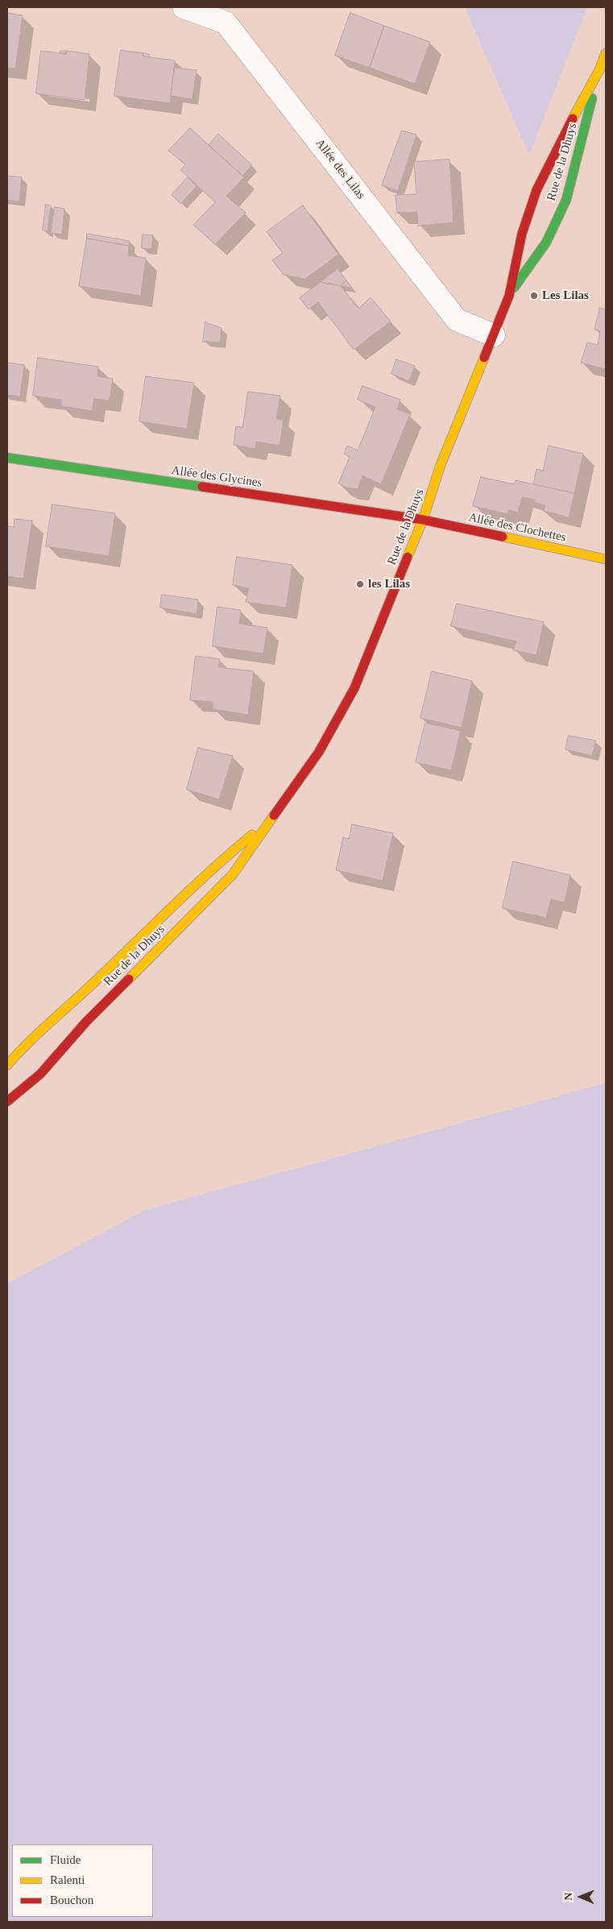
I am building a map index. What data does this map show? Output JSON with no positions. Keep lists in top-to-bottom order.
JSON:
{
  "streets": {
    "street": [
      "Rue de la Dhuys",
      "Allée des Lilas",
      "Allée des Glycines",
      "Allée des Clochettes"
    ]
  },
  "crossings": [
    ["Rue de la Dhuys", "Allée des Lilas"],
    ["Rue de la Dhuys", "Allée des Glycines"],
    ["Rue de la Dhuys", "Allée des Clochettes"],
    ["Allée des Glycines", "Allée des Clochettes"]
  ],
  "places": ["Les Lilas", "les Lilas"],
  "legend": ["Fluide", "Ralenti", "Bouchon"],
  "north": "left"
}
